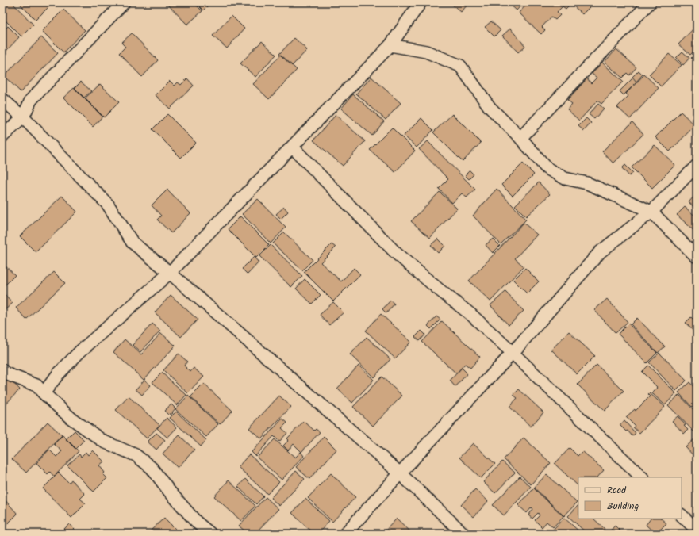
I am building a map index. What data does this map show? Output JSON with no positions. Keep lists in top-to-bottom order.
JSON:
{
  "legend": ["Road", "Building"]
}
